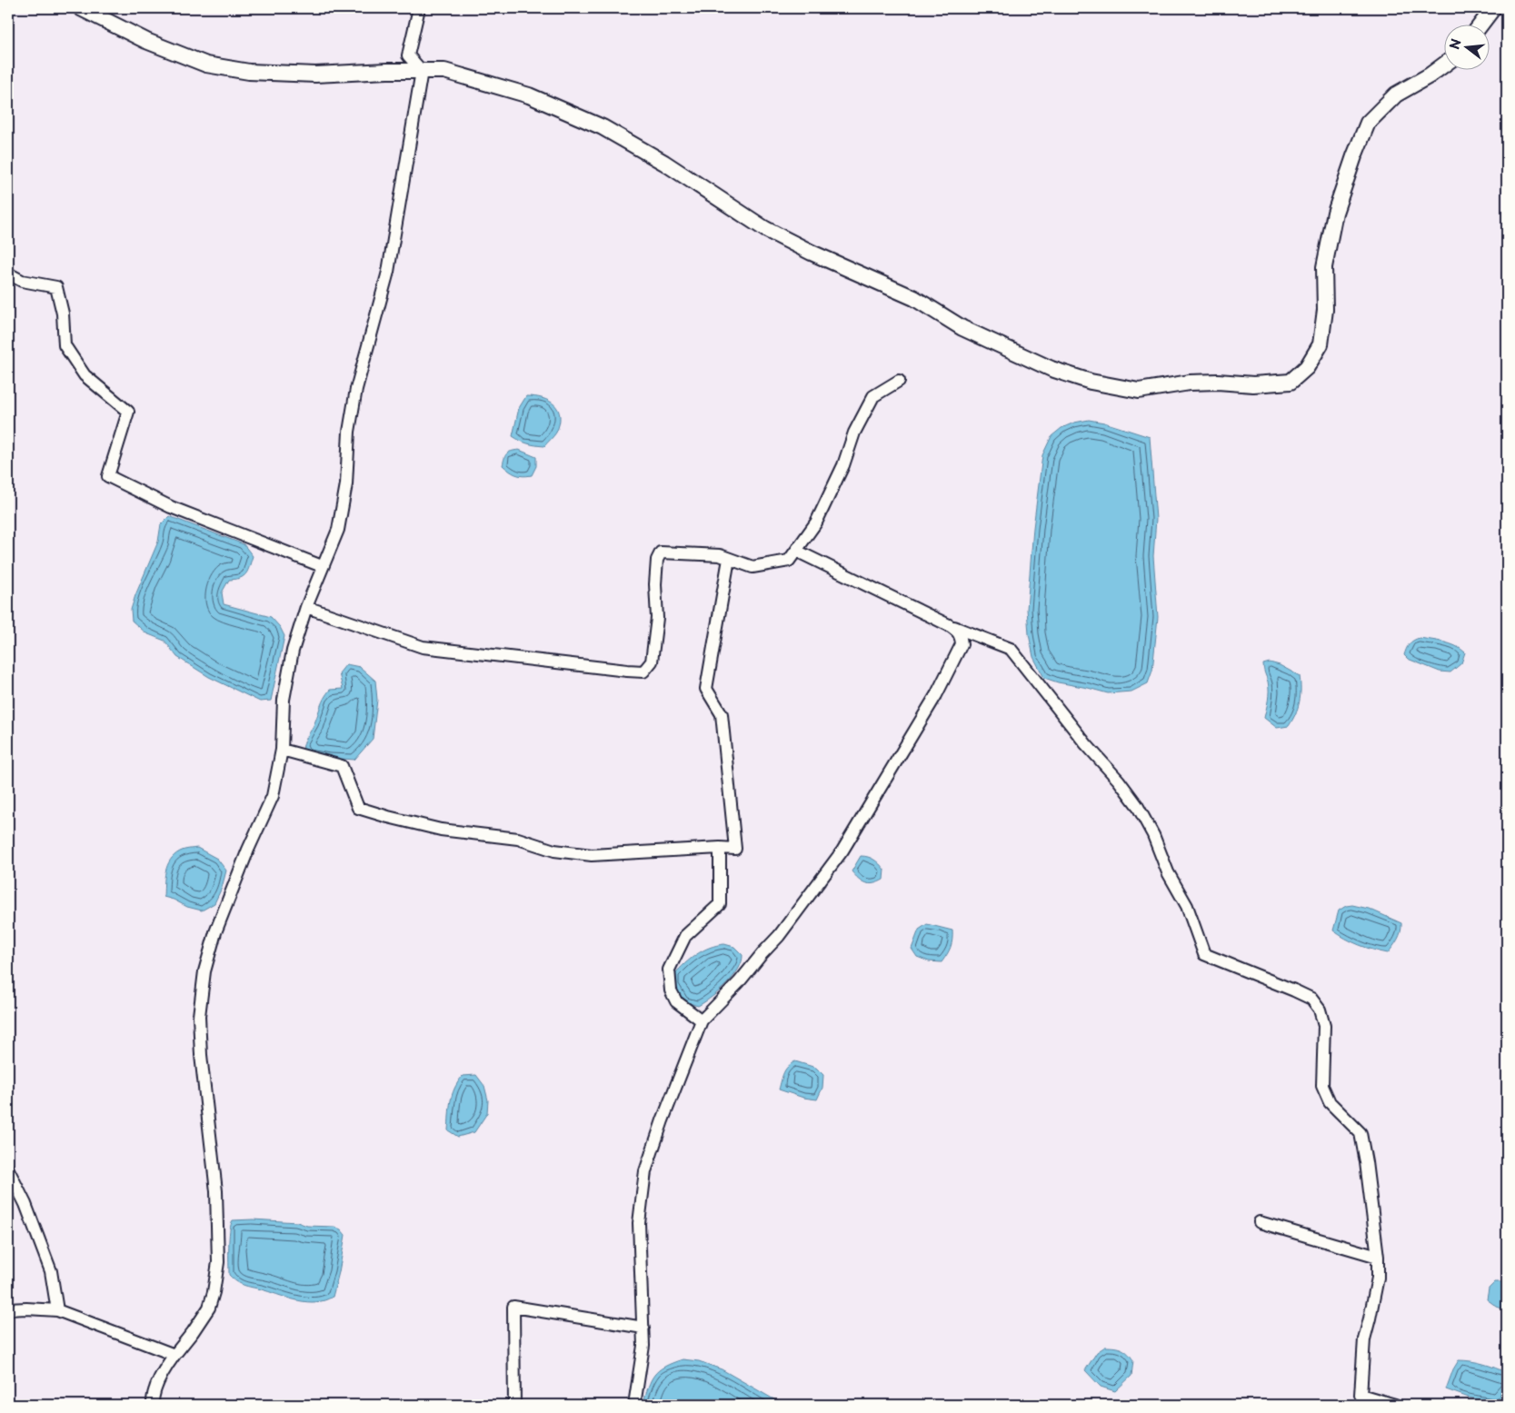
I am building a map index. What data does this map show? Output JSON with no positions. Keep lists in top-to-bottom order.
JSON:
{
  "north": "left"
}
